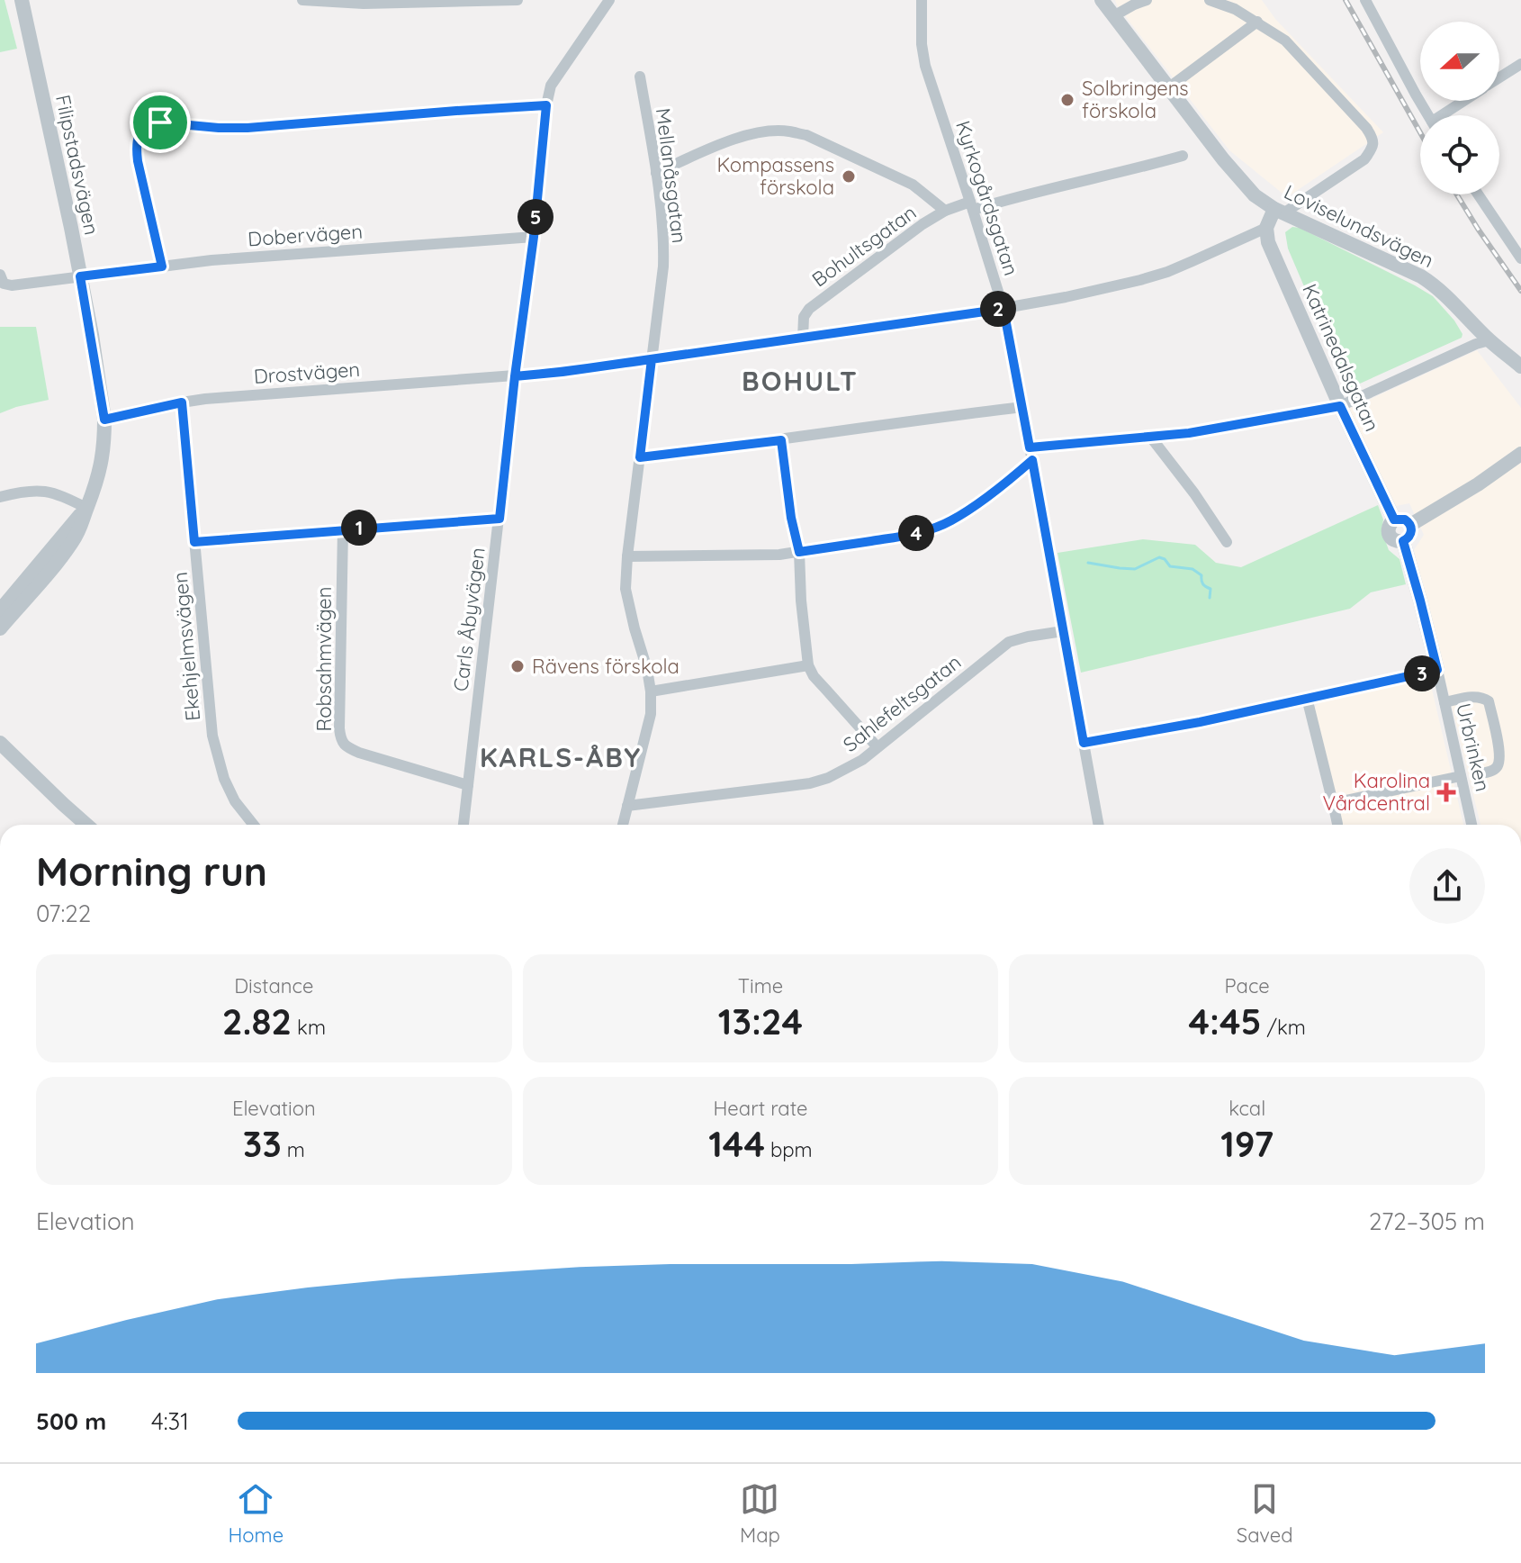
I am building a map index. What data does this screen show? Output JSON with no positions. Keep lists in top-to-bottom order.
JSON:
{
  "streets": {
    "street": [
      "Filipstadsvägen",
      "Mellanåsgatan",
      "Kyrkogårdsgatan",
      "Loviselundsvägen",
      "Dobervägen",
      "Bohultsgatan",
      "Katrinedalsgatan",
      "Drostvägen",
      "Carls Åbyvägen",
      "Ekehjelmsvägen",
      "Robsahmvägen",
      "Sahlefeltsgatan",
      "Urbrinken"
    ]
  },
  "crossings": [
    ["Filipstadsvägen", "Dobervägen"],
    ["Filipstadsvägen", "Drostvägen"],
    ["Mellanåsgatan", "Drostvägen"],
    ["Mellanåsgatan", "Sahlefeltsgatan"],
    ["Kyrkogårdsgatan", "Bohultsgatan"],
    ["Kyrkogårdsgatan", "Drostvägen"],
    ["Kyrkogårdsgatan", "Sahlefeltsgatan"],
    ["Dobervägen", "Carls Åbyvägen"],
    ["Bohultsgatan", "Drostvägen"],
    ["Katrinedalsgatan", "Drostvägen"],
    ["Drostvägen", "Carls Åbyvägen"],
    ["Drostvägen", "Ekehjelmsvägen"],
    ["Carls Åbyvägen", "Robsahmvägen"]
  ],
  "districts": ["BOHULT", "KARLS-ÅBY"],
  "places": {
    "other": ["Solbringens förskola", "Kompassens förskola", "Rävens förskola"],
    "health": ["Karolina Vårdcentral"]
  },
  "north": "left",
  "page": {
    "pins": [
      "5",
      "2",
      "1",
      "4",
      "3"
    ],
    "heading": ["Morning run", "07:22"],
    "stats": [
      ["Distance", "2.82 km"],
      ["Time", "13:24"],
      ["Pace", "4:45 /km"],
      ["Elevation", "33 m"],
      ["Heart rate", "144 bpm"],
      ["kcal", "197"]
    ],
    "chart": ["Elevation", "272–305 m"],
    "list": [
      {
        "name": "500 m",
        "note": "4:31"
      }
    ],
    "tabs": ["Home", "Map", "Saved"]
  }
}
